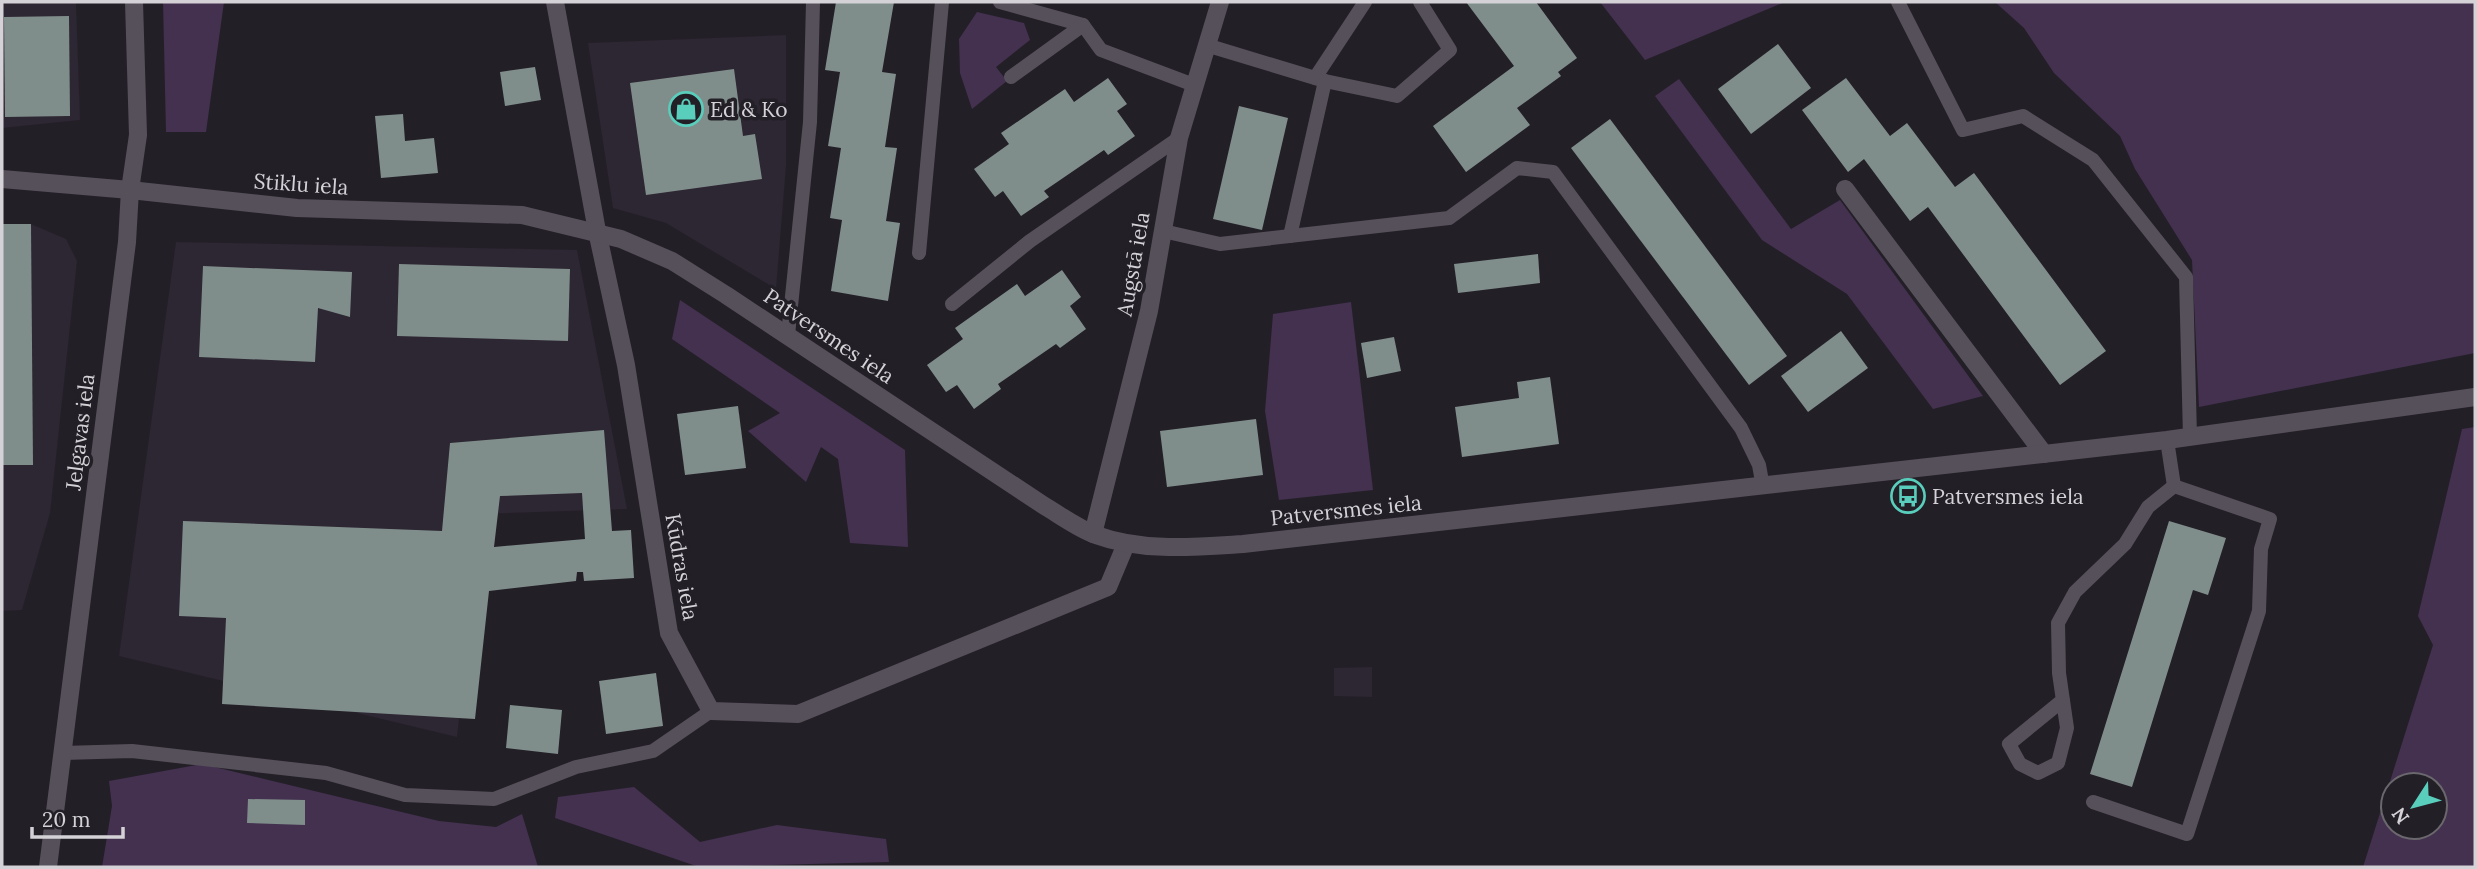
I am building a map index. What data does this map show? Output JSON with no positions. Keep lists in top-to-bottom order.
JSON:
{
  "streets": {
    "street": [
      "Stiklu iela",
      "Augstā iela",
      "Patversmes iela",
      "Jelgavas iela",
      "Kūdras iela"
    ]
  },
  "crossings": [
    ["Stiklu iela", "Patversmes iela"],
    ["Stiklu iela", "Jelgavas iela"],
    ["Stiklu iela", "Kūdras iela"],
    ["Augstā iela", "Patversmes iela"],
    ["Patversmes iela", "Kūdras iela"]
  ],
  "places": {
    "shop": ["Ed & Ko"],
    "bus stop": ["Patversmes iela"]
  },
  "scale_bar": "20 m",
  "north": "bottom left"
}
